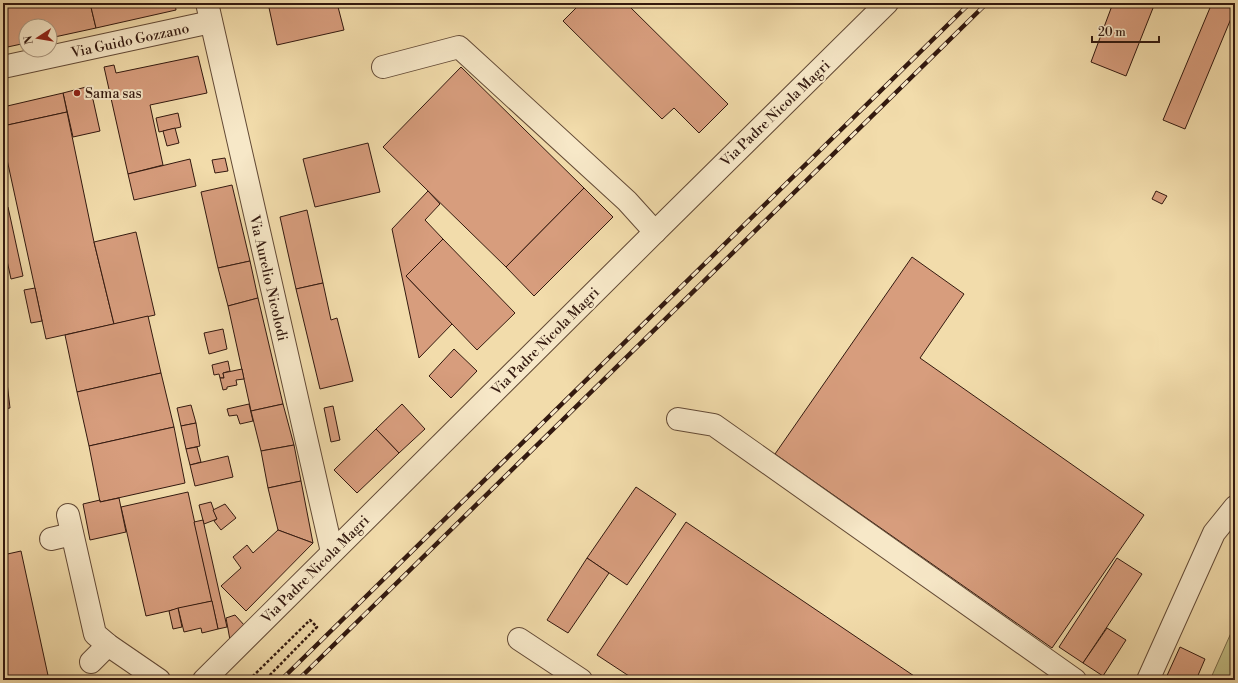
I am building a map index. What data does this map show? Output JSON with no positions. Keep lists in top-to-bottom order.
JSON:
{
  "streets": {
    "street": ["Via Guido Gozzano", "Via Padre Nicola Magri", "Via Aurelio Nicolodi"]
  },
  "crossings": [
    ["Via Guido Gozzano", "Via Aurelio Nicolodi"],
    ["Via Padre Nicola Magri", "Via Aurelio Nicolodi"]
  ],
  "places": ["Sama sas"],
  "scale_bar": "20 m",
  "north": "left"
}
